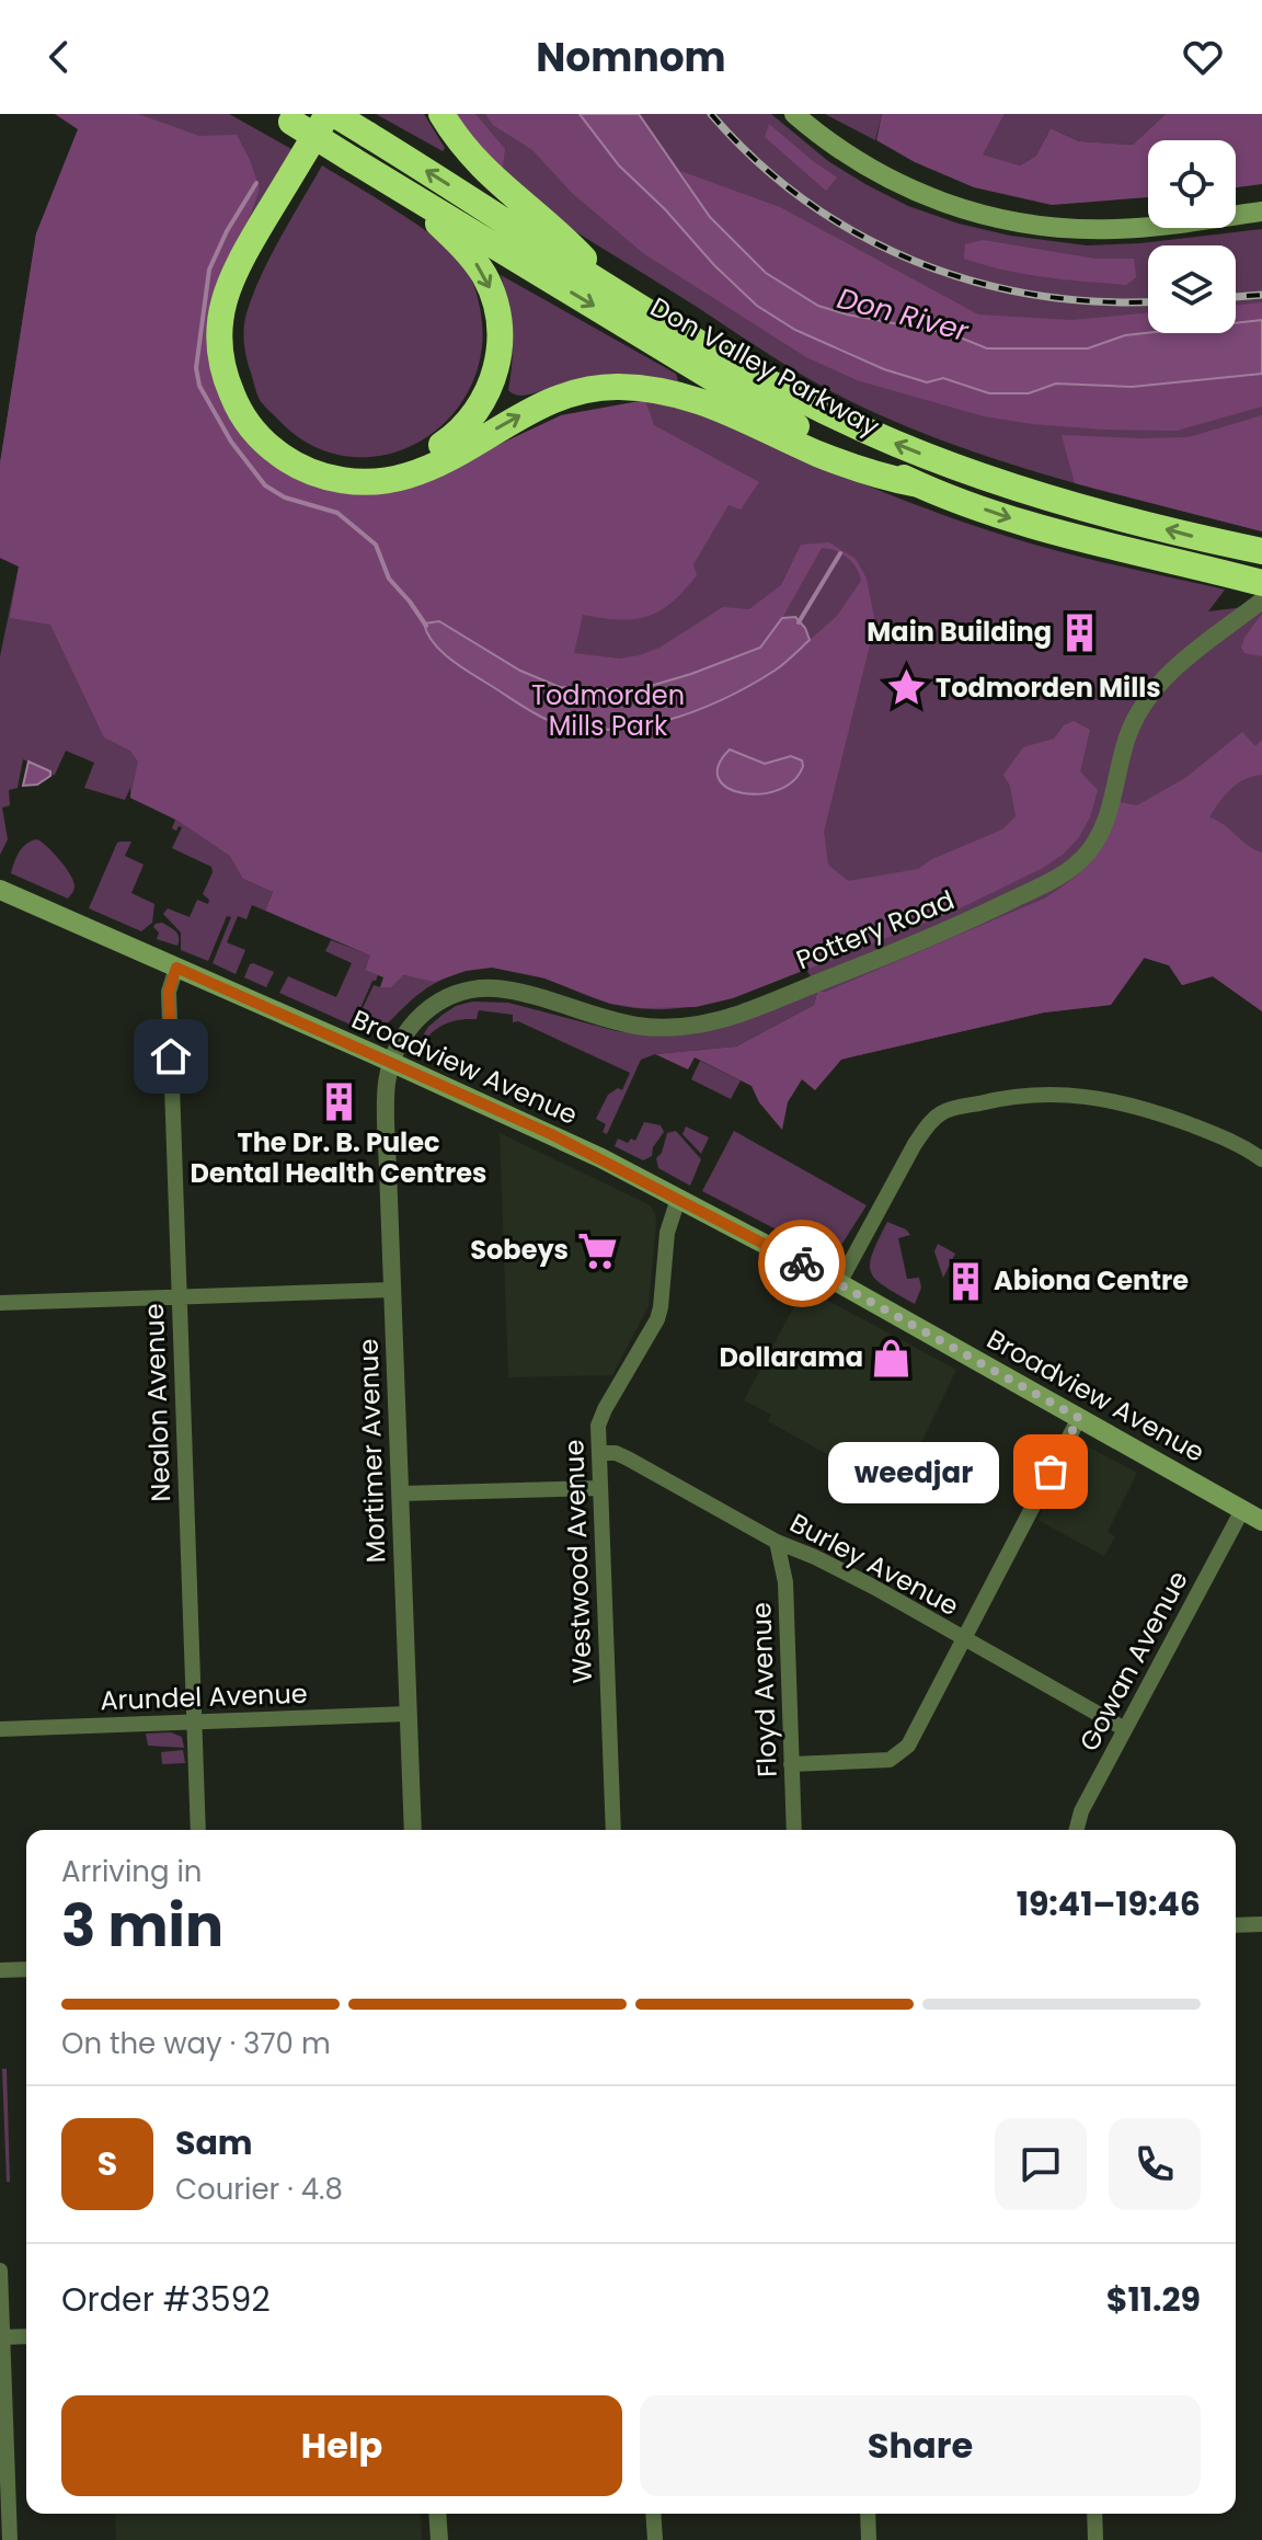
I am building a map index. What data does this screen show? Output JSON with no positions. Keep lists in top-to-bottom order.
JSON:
{
  "streets": {
    "highway": ["Don Valley Parkway"],
    "main road": ["Broadview Avenue"],
    "street": [
      "Pottery Road",
      "Nealon Avenue",
      "Mortimer Avenue",
      "Westwood Avenue",
      "Burley Avenue",
      "Gowan Avenue",
      "Floyd Avenue",
      "Arundel Avenue"
    ]
  },
  "crossings": [
    ["Pottery Road", "Broadview Avenue"],
    ["Pottery Road", "Mortimer Avenue"],
    ["Broadview Avenue", "Nealon Avenue"],
    ["Broadview Avenue", "Mortimer Avenue"],
    ["Broadview Avenue", "Westwood Avenue"],
    ["Broadview Avenue", "Gowan Avenue"],
    ["Nealon Avenue", "Arundel Avenue"],
    ["Mortimer Avenue", "Arundel Avenue"],
    ["Westwood Avenue", "Burley Avenue"],
    ["Burley Avenue", "Gowan Avenue"],
    ["Burley Avenue", "Floyd Avenue"]
  ],
  "water": ["Don River"],
  "parks": ["Todmorden Mills Park"],
  "places": {
    "building": ["Main Building", "The Dr. B. Pulec Dental Health Centres", "Abiona Centre"],
    "place": ["Todmorden Mills"],
    "supermarket": ["Sobeys"],
    "shop": ["Dollarama"],
    "other": ["weedjar"]
  },
  "page": {
    "header": "Nomnom",
    "bubble": "weedjar",
    "heading": ["3 min", "Arriving in", "19:41–19:46"],
    "panel": [
      "Sam",
      "Courier · 4.8",
      "Order #3592",
      "$11.29"
    ],
    "bar": "On the way · 370 m",
    "round": "S",
    "buttons": ["Help", "Share"]
  }
}
